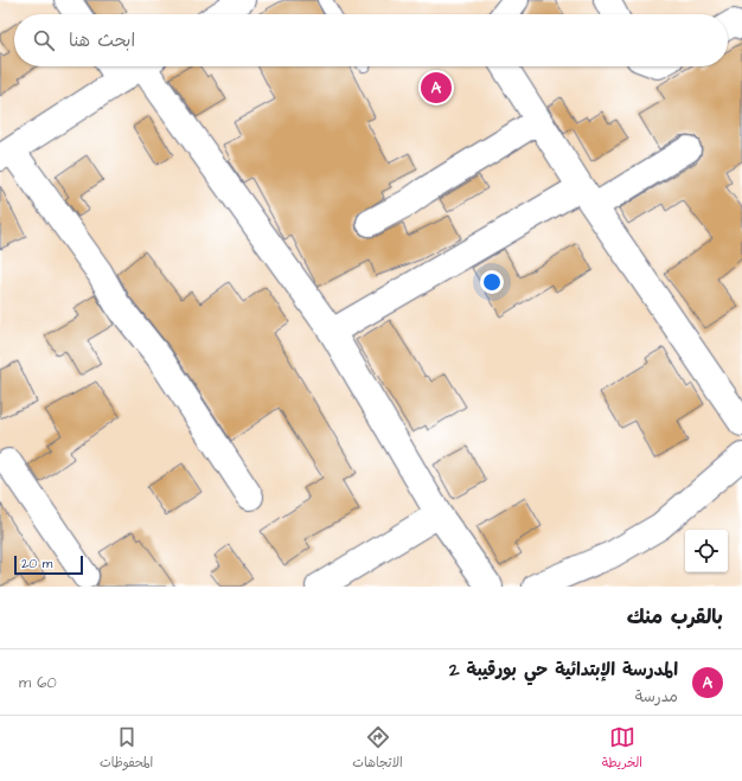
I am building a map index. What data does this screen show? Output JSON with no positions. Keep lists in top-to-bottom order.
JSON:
{
  "scale_bar": "20 m",
  "page": {
    "search": "ابحث هنا",
    "pins": "A",
    "scale": "20 m",
    "heading": "بالقرب منك",
    "list": [
      {
        "mark": "A",
        "name": "المدرسة الإبتدائية حي بورقيبة 2",
        "note": "مدرسة",
        "value": "60 m"
      }
    ],
    "nav": ["الخريطة", "الاتجاهات", "المحفوظات"]
  }
}
